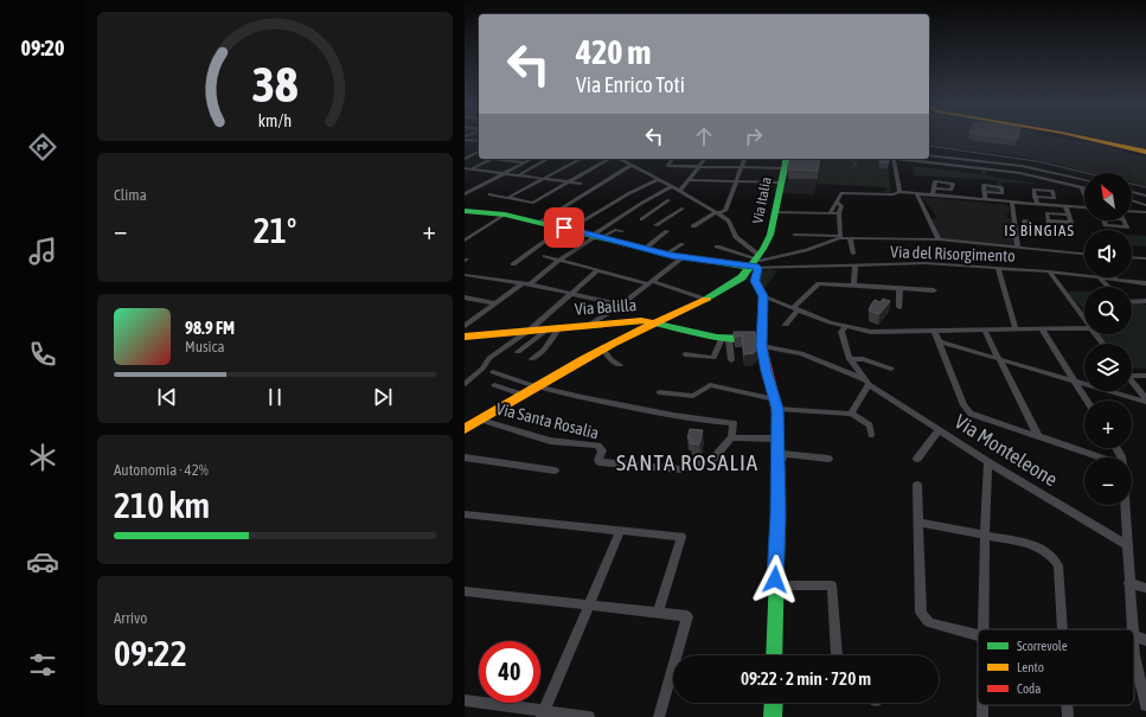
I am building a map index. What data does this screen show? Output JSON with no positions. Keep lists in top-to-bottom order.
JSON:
{
  "streets": {
    "street": [
      "Via Italia",
      "Via del Risorgimento",
      "Via Balilla",
      "Via Santa Rosalia",
      "Via Monteleone"
    ]
  },
  "crossings": [
    ["Via Italia", "Via del Risorgimento"],
    ["Via Italia", "Via Balilla"],
    ["Via del Risorgimento", "Via Balilla"]
  ],
  "districts": ["IS BÌNGIAS", "SANTA ROSALIA"],
  "legend": ["Scorrevole", "Lento", "Coda"],
  "north": "top left",
  "page": {
    "tabs": "09:20",
    "turn": ["420 m", "Via Enrico Toti"],
    "tile": [
      "Clima",
      ["Autonomia · 42%", "210 km"],
      ["Arrivo", "09:22"]
    ],
    "map_buttons": ["+", "−"],
    "heat": ["−", "21°", "+"],
    "song": ["98.9 FM", "Musica"],
    "limit": "40",
    "trip": "09:22 · 2 min · 720 m",
    "gauge": ["38", "km/h"]
  }
}
